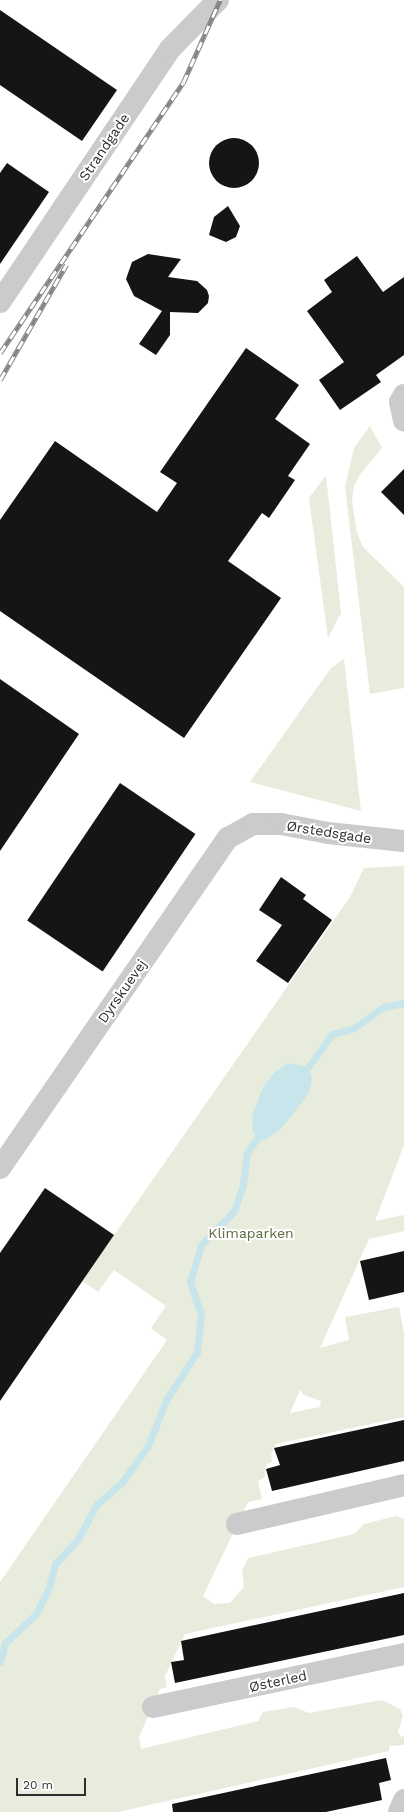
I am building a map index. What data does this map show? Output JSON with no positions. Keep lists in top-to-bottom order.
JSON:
{
  "streets": {
    "street": [
      "Strandgade",
      "Ørstedsgade",
      "Dyrskuevej",
      "Østerled"
    ]
  },
  "crossings": [
    ["Ørstedsgade", "Dyrskuevej"]
  ],
  "parks": ["Klimaparken"],
  "scale_bar": "20 m"
}
